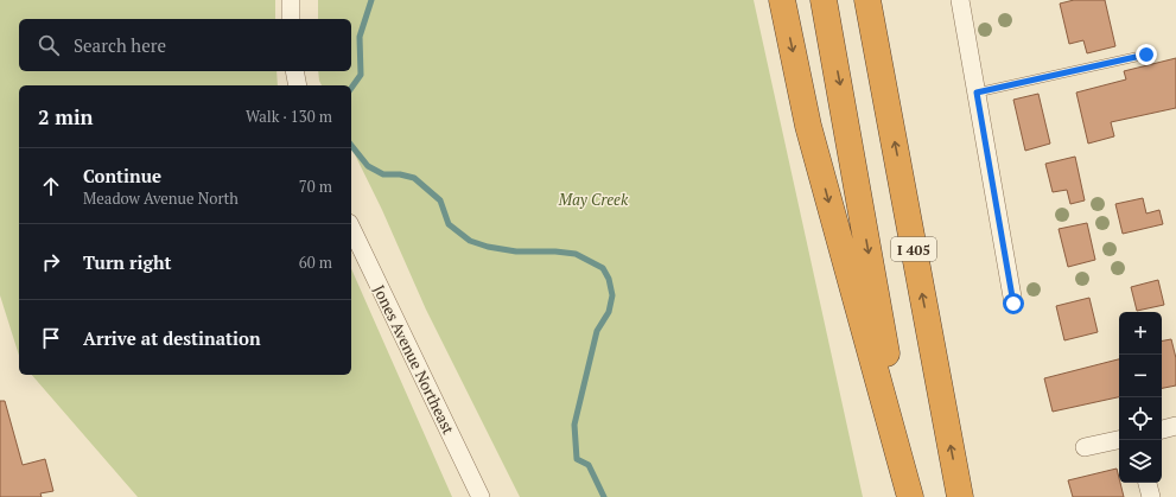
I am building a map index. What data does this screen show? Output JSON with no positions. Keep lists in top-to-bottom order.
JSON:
{
  "streets": {
    "highway": ["I 405"],
    "street": ["Jones Avenue Northeast"]
  },
  "parks": ["May Creek"],
  "page": {
    "search": "Search here",
    "heading": ["2 min", "Walk · 130 m"],
    "list": [
      ["Continue", "Meadow Avenue North", "70 m"],
      ["Turn right", "60 m"],
      "Arrive at destination"
    ],
    "map_buttons": ["+", "−"]
  }
}
